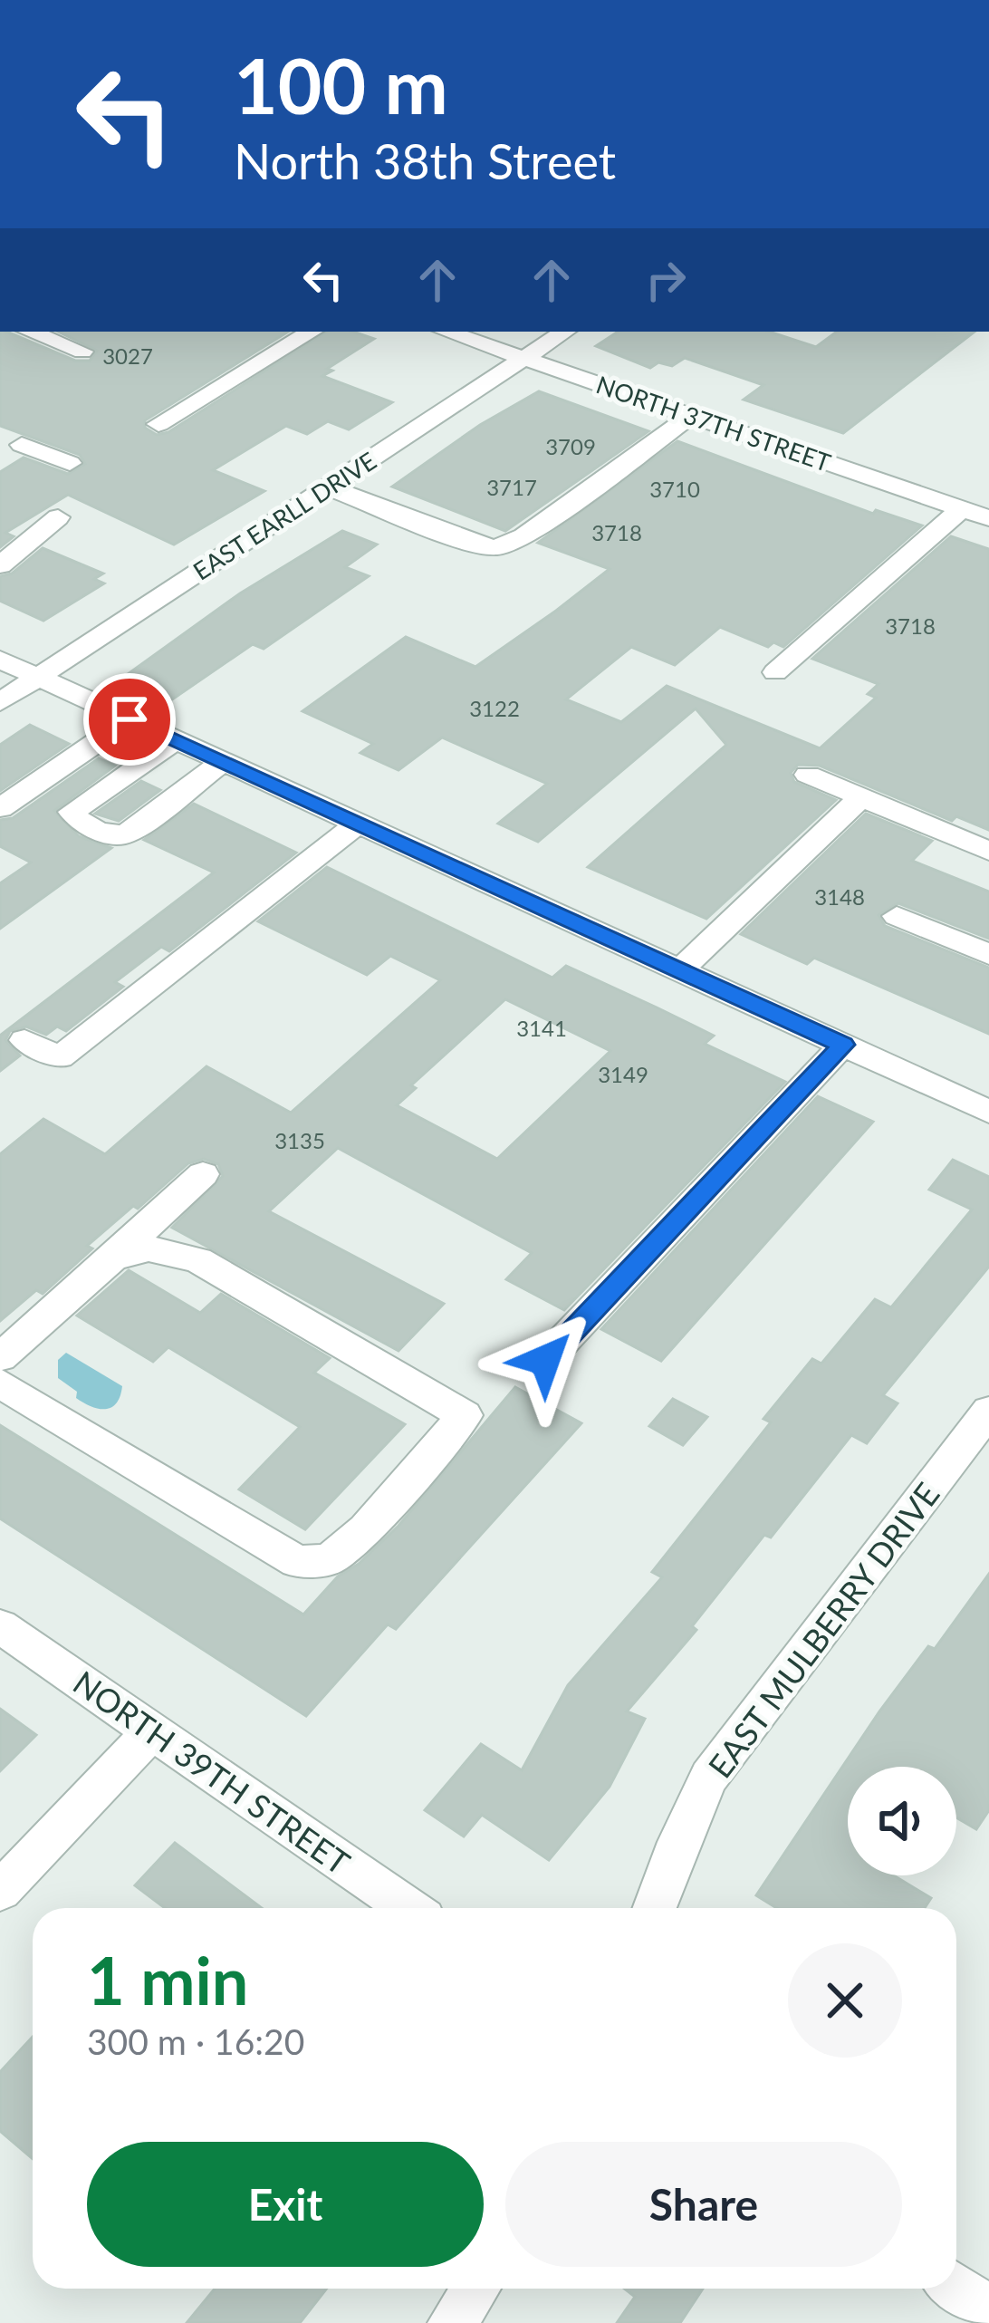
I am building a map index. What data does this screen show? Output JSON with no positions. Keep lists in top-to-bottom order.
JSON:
{
  "streets": {
    "street": [
      "NORTH 37TH STREET",
      "EAST EARLL DRIVE",
      "EAST MULBERRY DRIVE",
      "NORTH 39TH STREET"
    ]
  },
  "crossings": [
    ["NORTH 37TH STREET", "EAST EARLL DRIVE"]
  ],
  "house_numbers": [
    "3027",
    "3709",
    "3717",
    "3710",
    "3718",
    "3718",
    "3122",
    "3148",
    "3141",
    "3149",
    "3135"
  ],
  "page": {
    "turn": ["100 m", "North 38th Street"],
    "heading": ["1 min", "300 m · 16:20"],
    "buttons": ["Exit", "Share"]
  }
}
